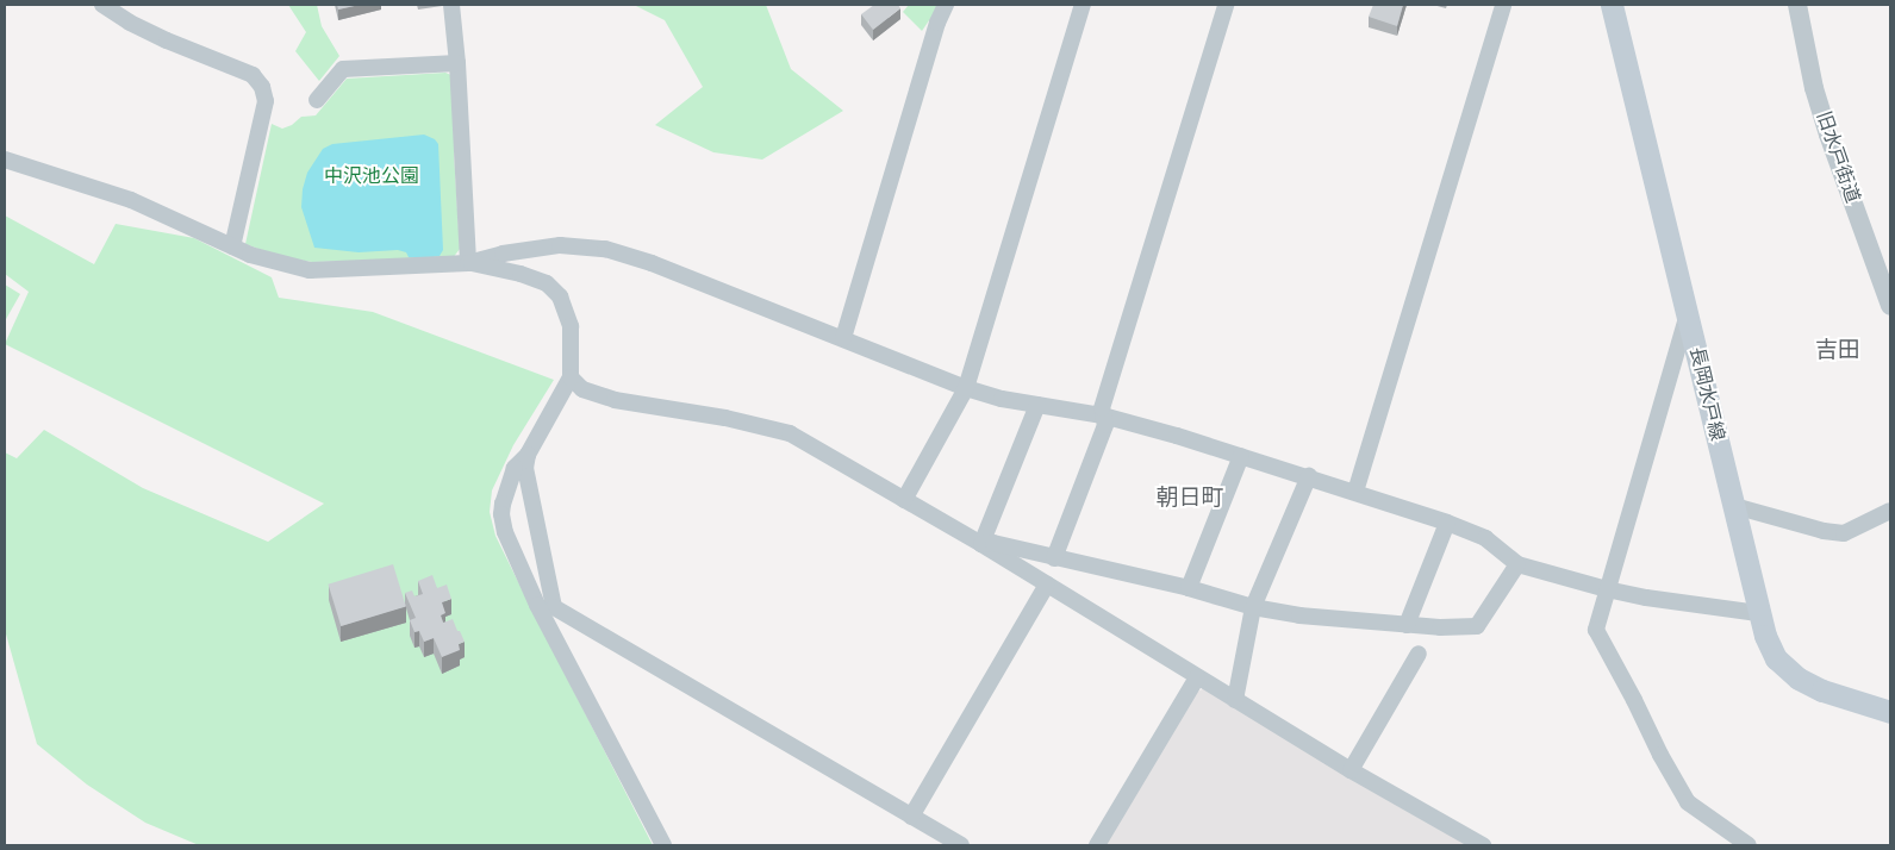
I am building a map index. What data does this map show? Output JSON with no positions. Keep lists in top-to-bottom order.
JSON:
{
  "streets": {
    "main road": ["長岡水戸線"],
    "street": ["旧水戸街道"]
  },
  "districts": ["吉田", "朝日町"],
  "parks": ["中沢池公園"]
}
